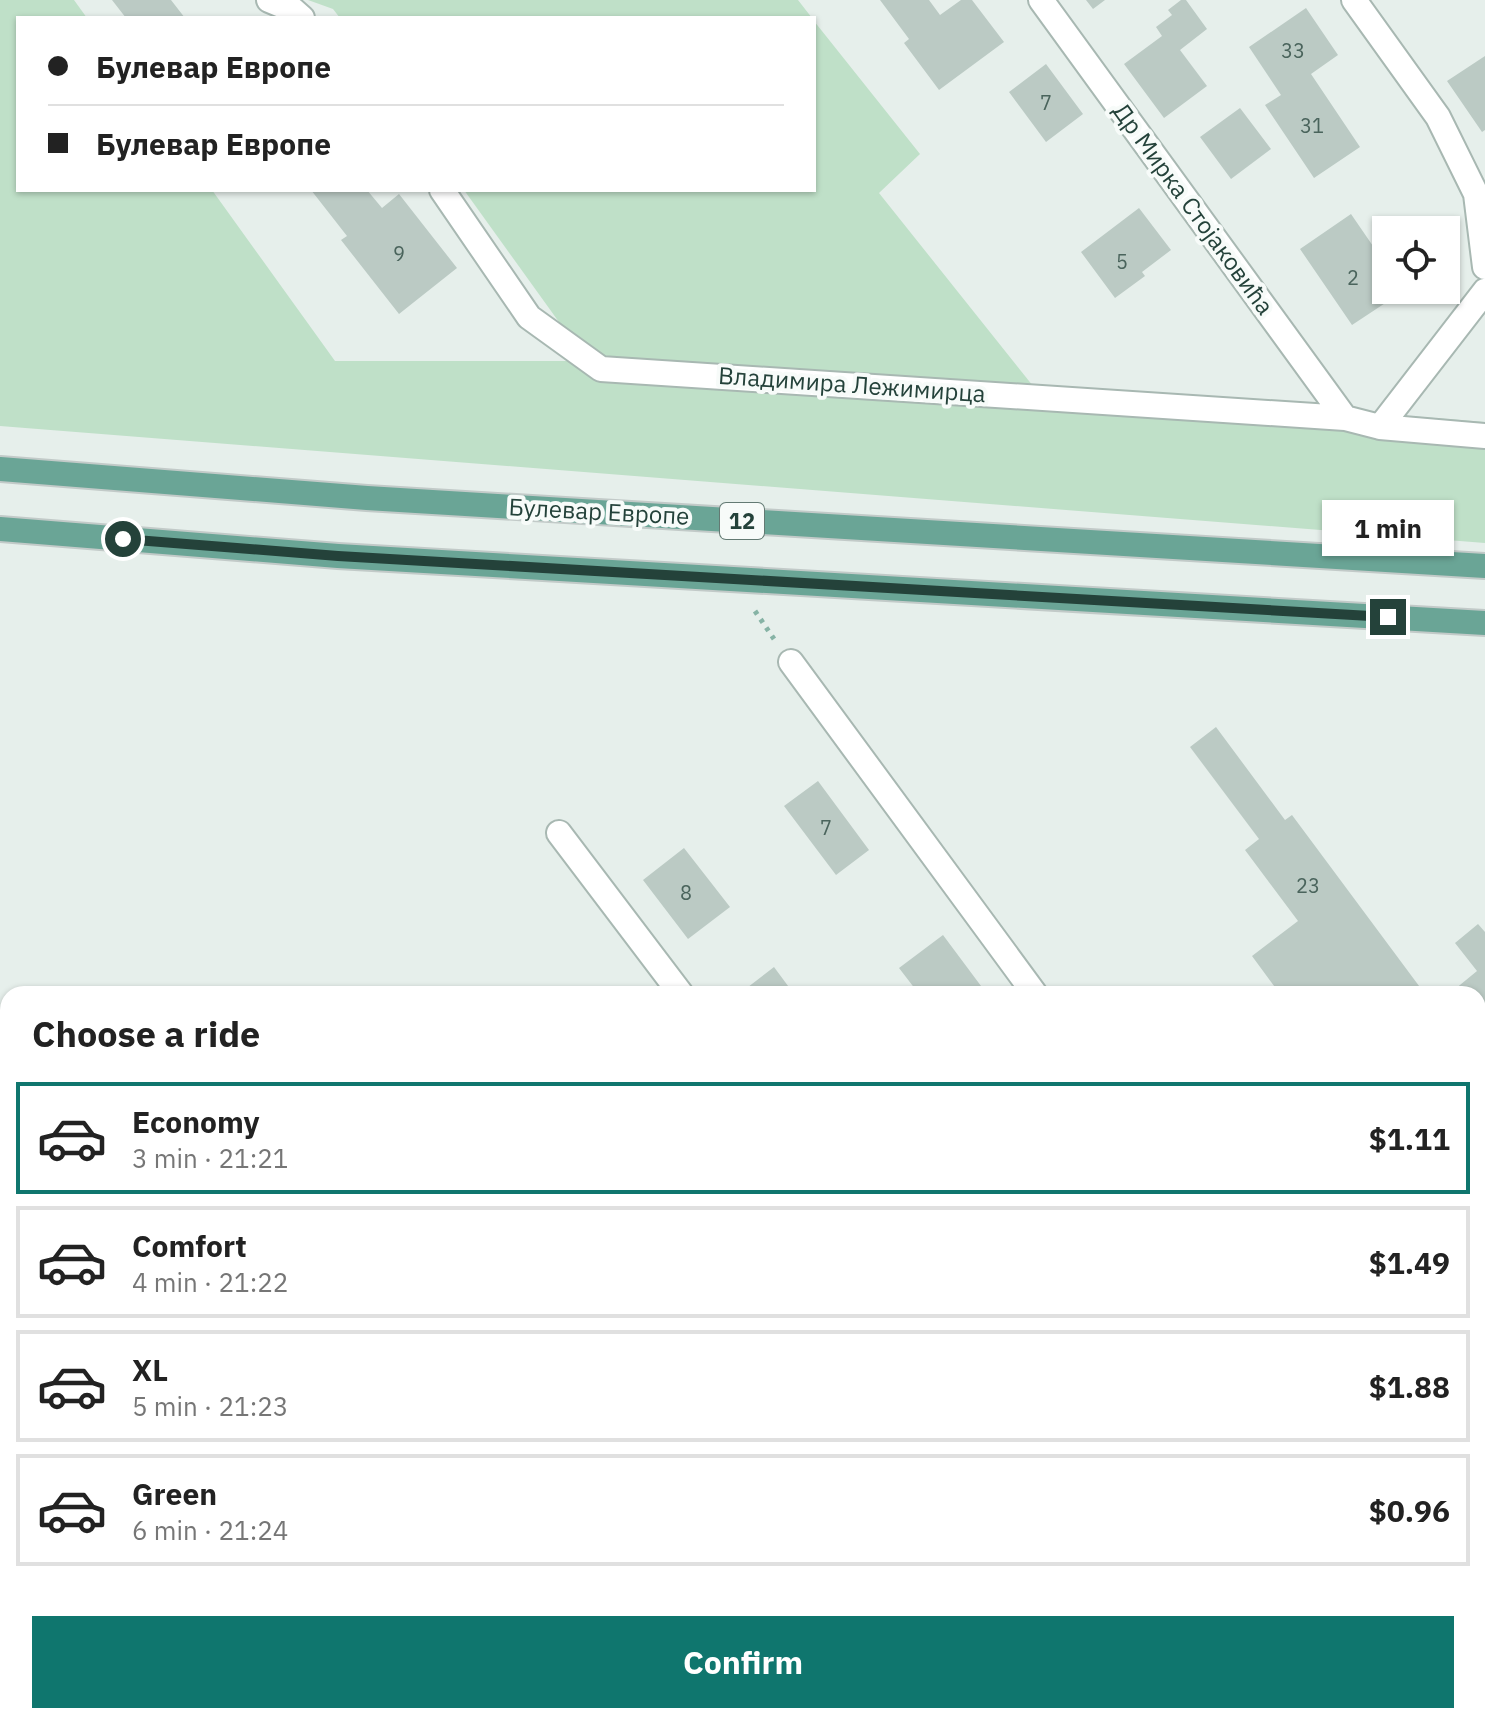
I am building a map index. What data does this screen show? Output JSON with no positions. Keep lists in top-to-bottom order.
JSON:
{
  "streets": {
    "main road": ["Булевар Европе", "12"],
    "street": ["Др Мирка Стојаковића", "Владимира Лежимирца"]
  },
  "crossings": [
    ["Др Мирка Стојаковића", "Владимира Лежимирца"]
  ],
  "house_numbers": [
    "33",
    "7",
    "31",
    "9",
    "5",
    "2",
    "7",
    "23",
    "8"
  ],
  "page": {
    "banner": ["Булевар Европе", "Булевар Европе"],
    "bubble": "1 min",
    "heading": "Choose a ride",
    "list": [
      {
        "name": "Economy",
        "note": "3 min · 21:21",
        "value": "$1.11"
      },
      {
        "name": "Comfort",
        "note": "4 min · 21:22",
        "value": "$1.49"
      },
      {
        "name": "XL",
        "note": "5 min · 21:23",
        "value": "$1.88"
      },
      {
        "name": "Green",
        "note": "6 min · 21:24",
        "value": "$0.96"
      }
    ],
    "buttons": "Confirm"
  }
}
